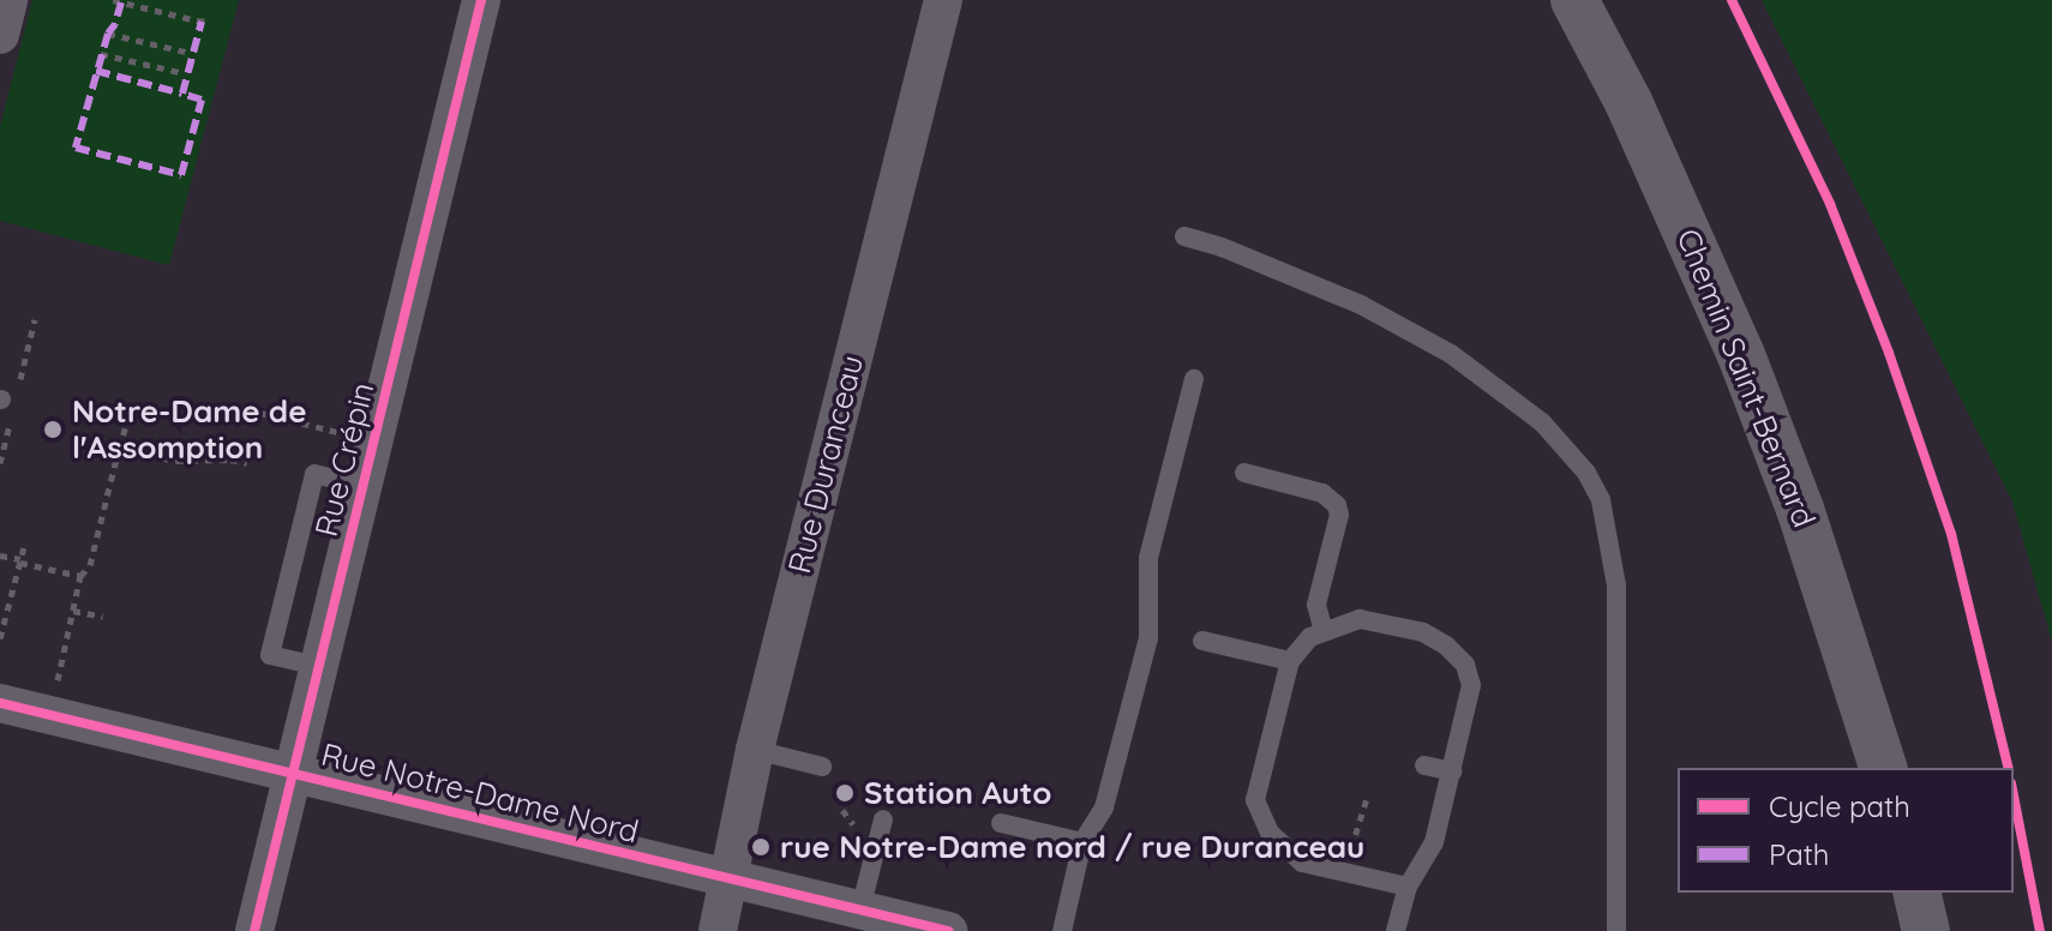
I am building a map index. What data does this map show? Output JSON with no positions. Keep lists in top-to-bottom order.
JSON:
{
  "streets": {
    "street": [
      "Chemin Saint-Bernard",
      "Rue Crépin",
      "Rue Duranceau",
      "Rue Notre-Dame Nord"
    ]
  },
  "crossings": [
    ["Rue Crépin", "Rue Notre-Dame Nord"],
    ["Rue Duranceau", "Rue Notre-Dame Nord"]
  ],
  "places": ["Notre-Dame de l'Assomption", "Station Auto", "rue Notre-Dame nord / rue Duranceau"],
  "legend": ["Cycle path", "Path"]
}
